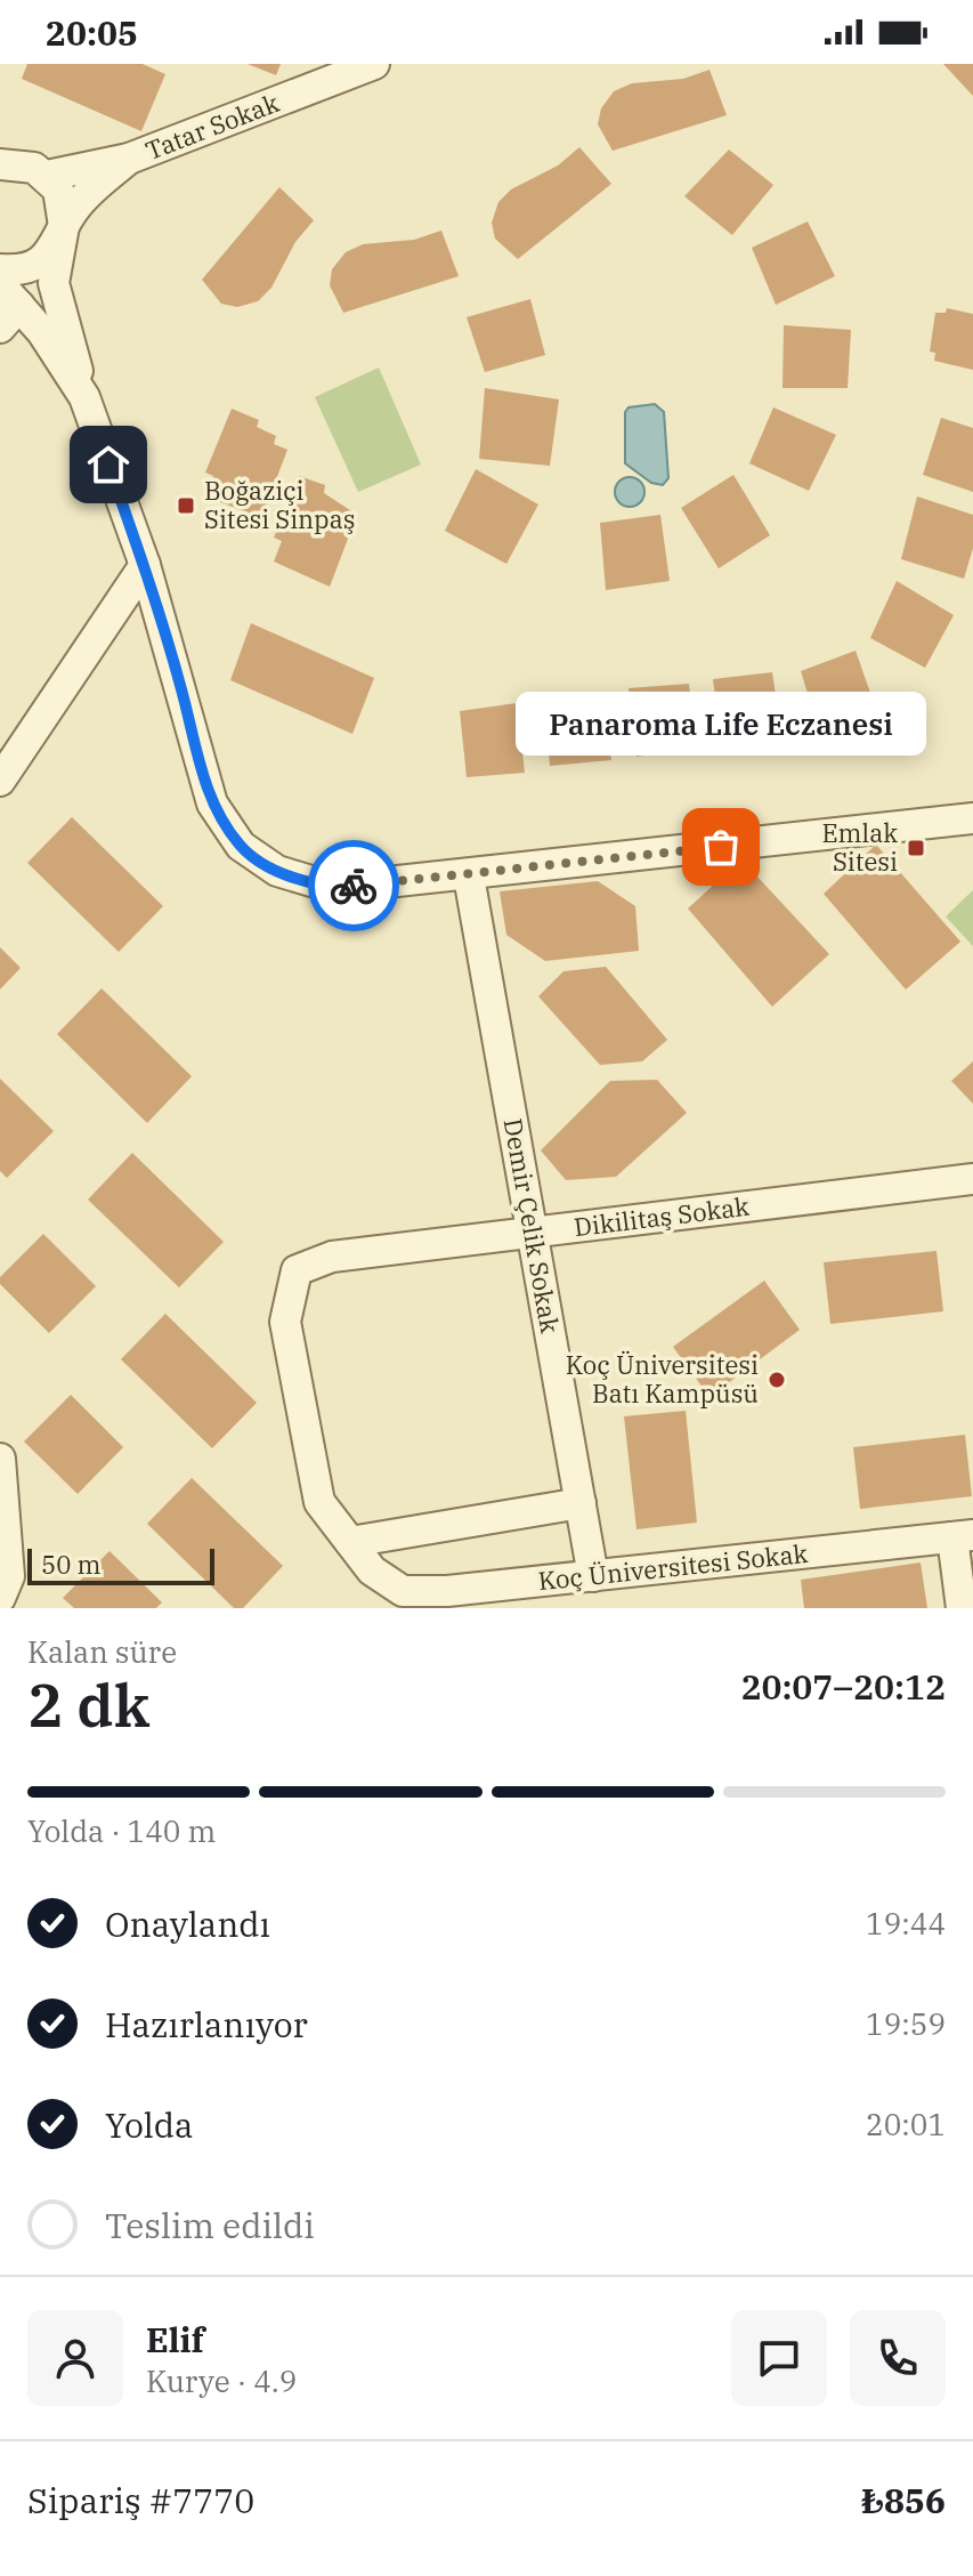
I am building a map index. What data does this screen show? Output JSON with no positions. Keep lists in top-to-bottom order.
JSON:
{
  "streets": {
    "street": [
      "Tatar Sokak",
      "Dikilitaş Sokak",
      "Demir Çelik Sokak",
      "Koç Üniversitesi Sokak"
    ]
  },
  "crossings": [
    ["Dikilitaş Sokak", "Demir Çelik Sokak"],
    ["Dikilitaş Sokak", "Koç Üniversitesi Sokak"],
    ["Demir Çelik Sokak", "Koç Üniversitesi Sokak"]
  ],
  "places": {
    "transit": ["Boğaziçi Sitesi Sinpaş", "Emlak Sitesi"],
    "other": ["Panaroma Life Eczanesi", "Koç Üniversitesi Batı Kampüsü"]
  },
  "scale_bar": "50 m",
  "page": {
    "status": "20:05",
    "bubble": "Panaroma Life Eczanesi",
    "scale": "50 m",
    "heading": ["2 dk", "Kalan süre", "20:07–20:12"],
    "panel": [
      "Elif",
      "Kurye · 4.9",
      "Sipariş #7770",
      "₺856"
    ],
    "bar": "Yolda · 140 m",
    "list": [
      ["Onaylandı", "19:44"],
      ["Hazırlanıyor", "19:59"],
      ["Yolda", "20:01"],
      "Teslim edildi"
    ]
  }
}
